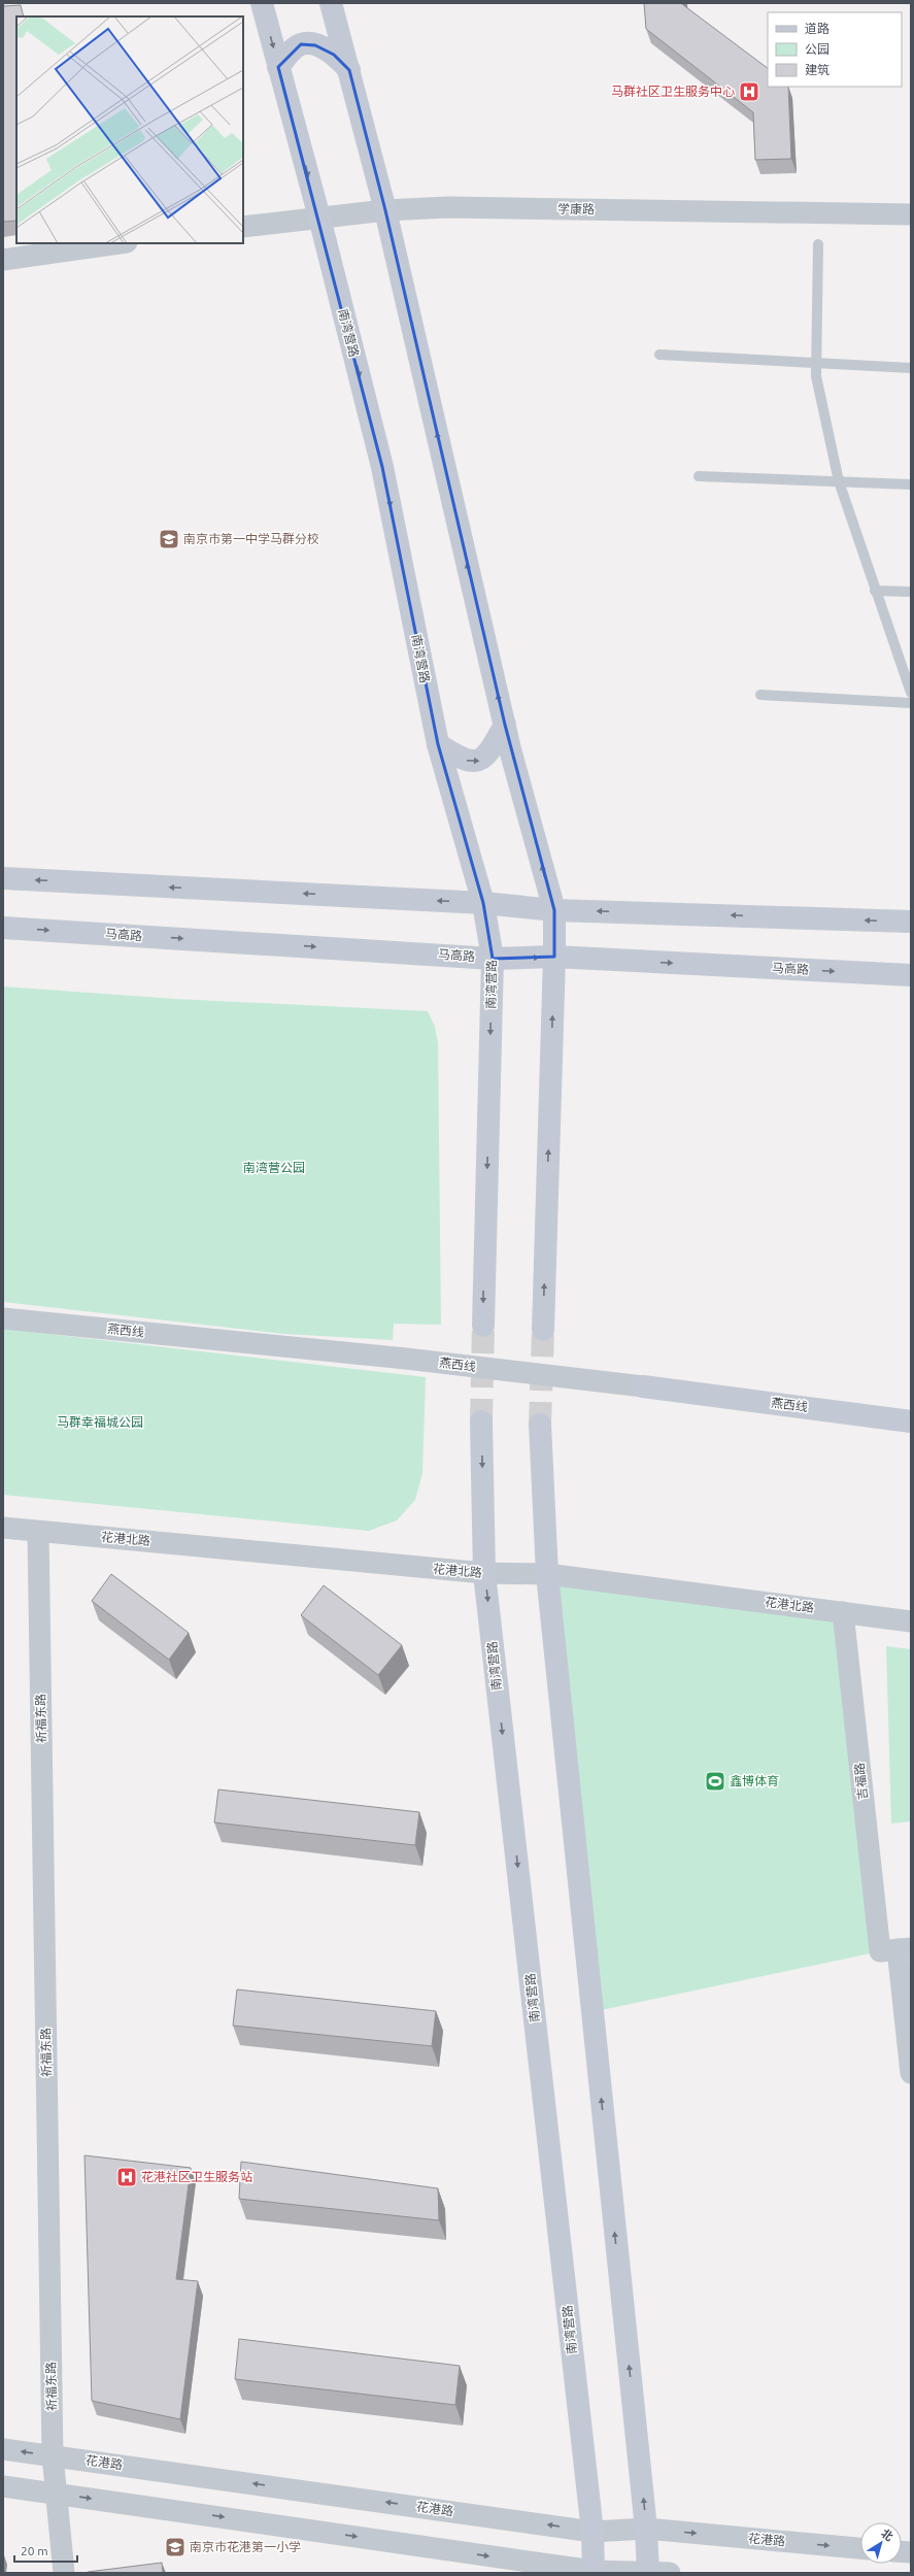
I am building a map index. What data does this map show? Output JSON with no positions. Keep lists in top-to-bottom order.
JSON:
{
  "streets": {
    "main road": ["南湾营路", "马高路", "燕西线"],
    "street": [
      "学康路",
      "花港北路",
      "祈福东路",
      "吉福路",
      "花港路"
    ]
  },
  "crossings": [
    ["学康路", "南湾营路"],
    ["南湾营路", "马高路"],
    ["南湾营路", "花港北路"],
    ["南湾营路", "花港路"],
    ["花港北路", "祈福东路"],
    ["花港北路", "吉福路"],
    ["祈福东路", "花港路"]
  ],
  "parks": ["南湾营公园", "马群幸福城公园"],
  "places": {
    "hospital": ["马群社区卫生服务中心", "花港社区卫生服务站"],
    "school or university": ["南京市第一中学马群分校", "南京市花港第一小学"],
    "sports": ["鑫博体育"]
  },
  "legend": ["道路", "公园", "建筑"],
  "scale_bar": "20 m",
  "north": "top right"
}
